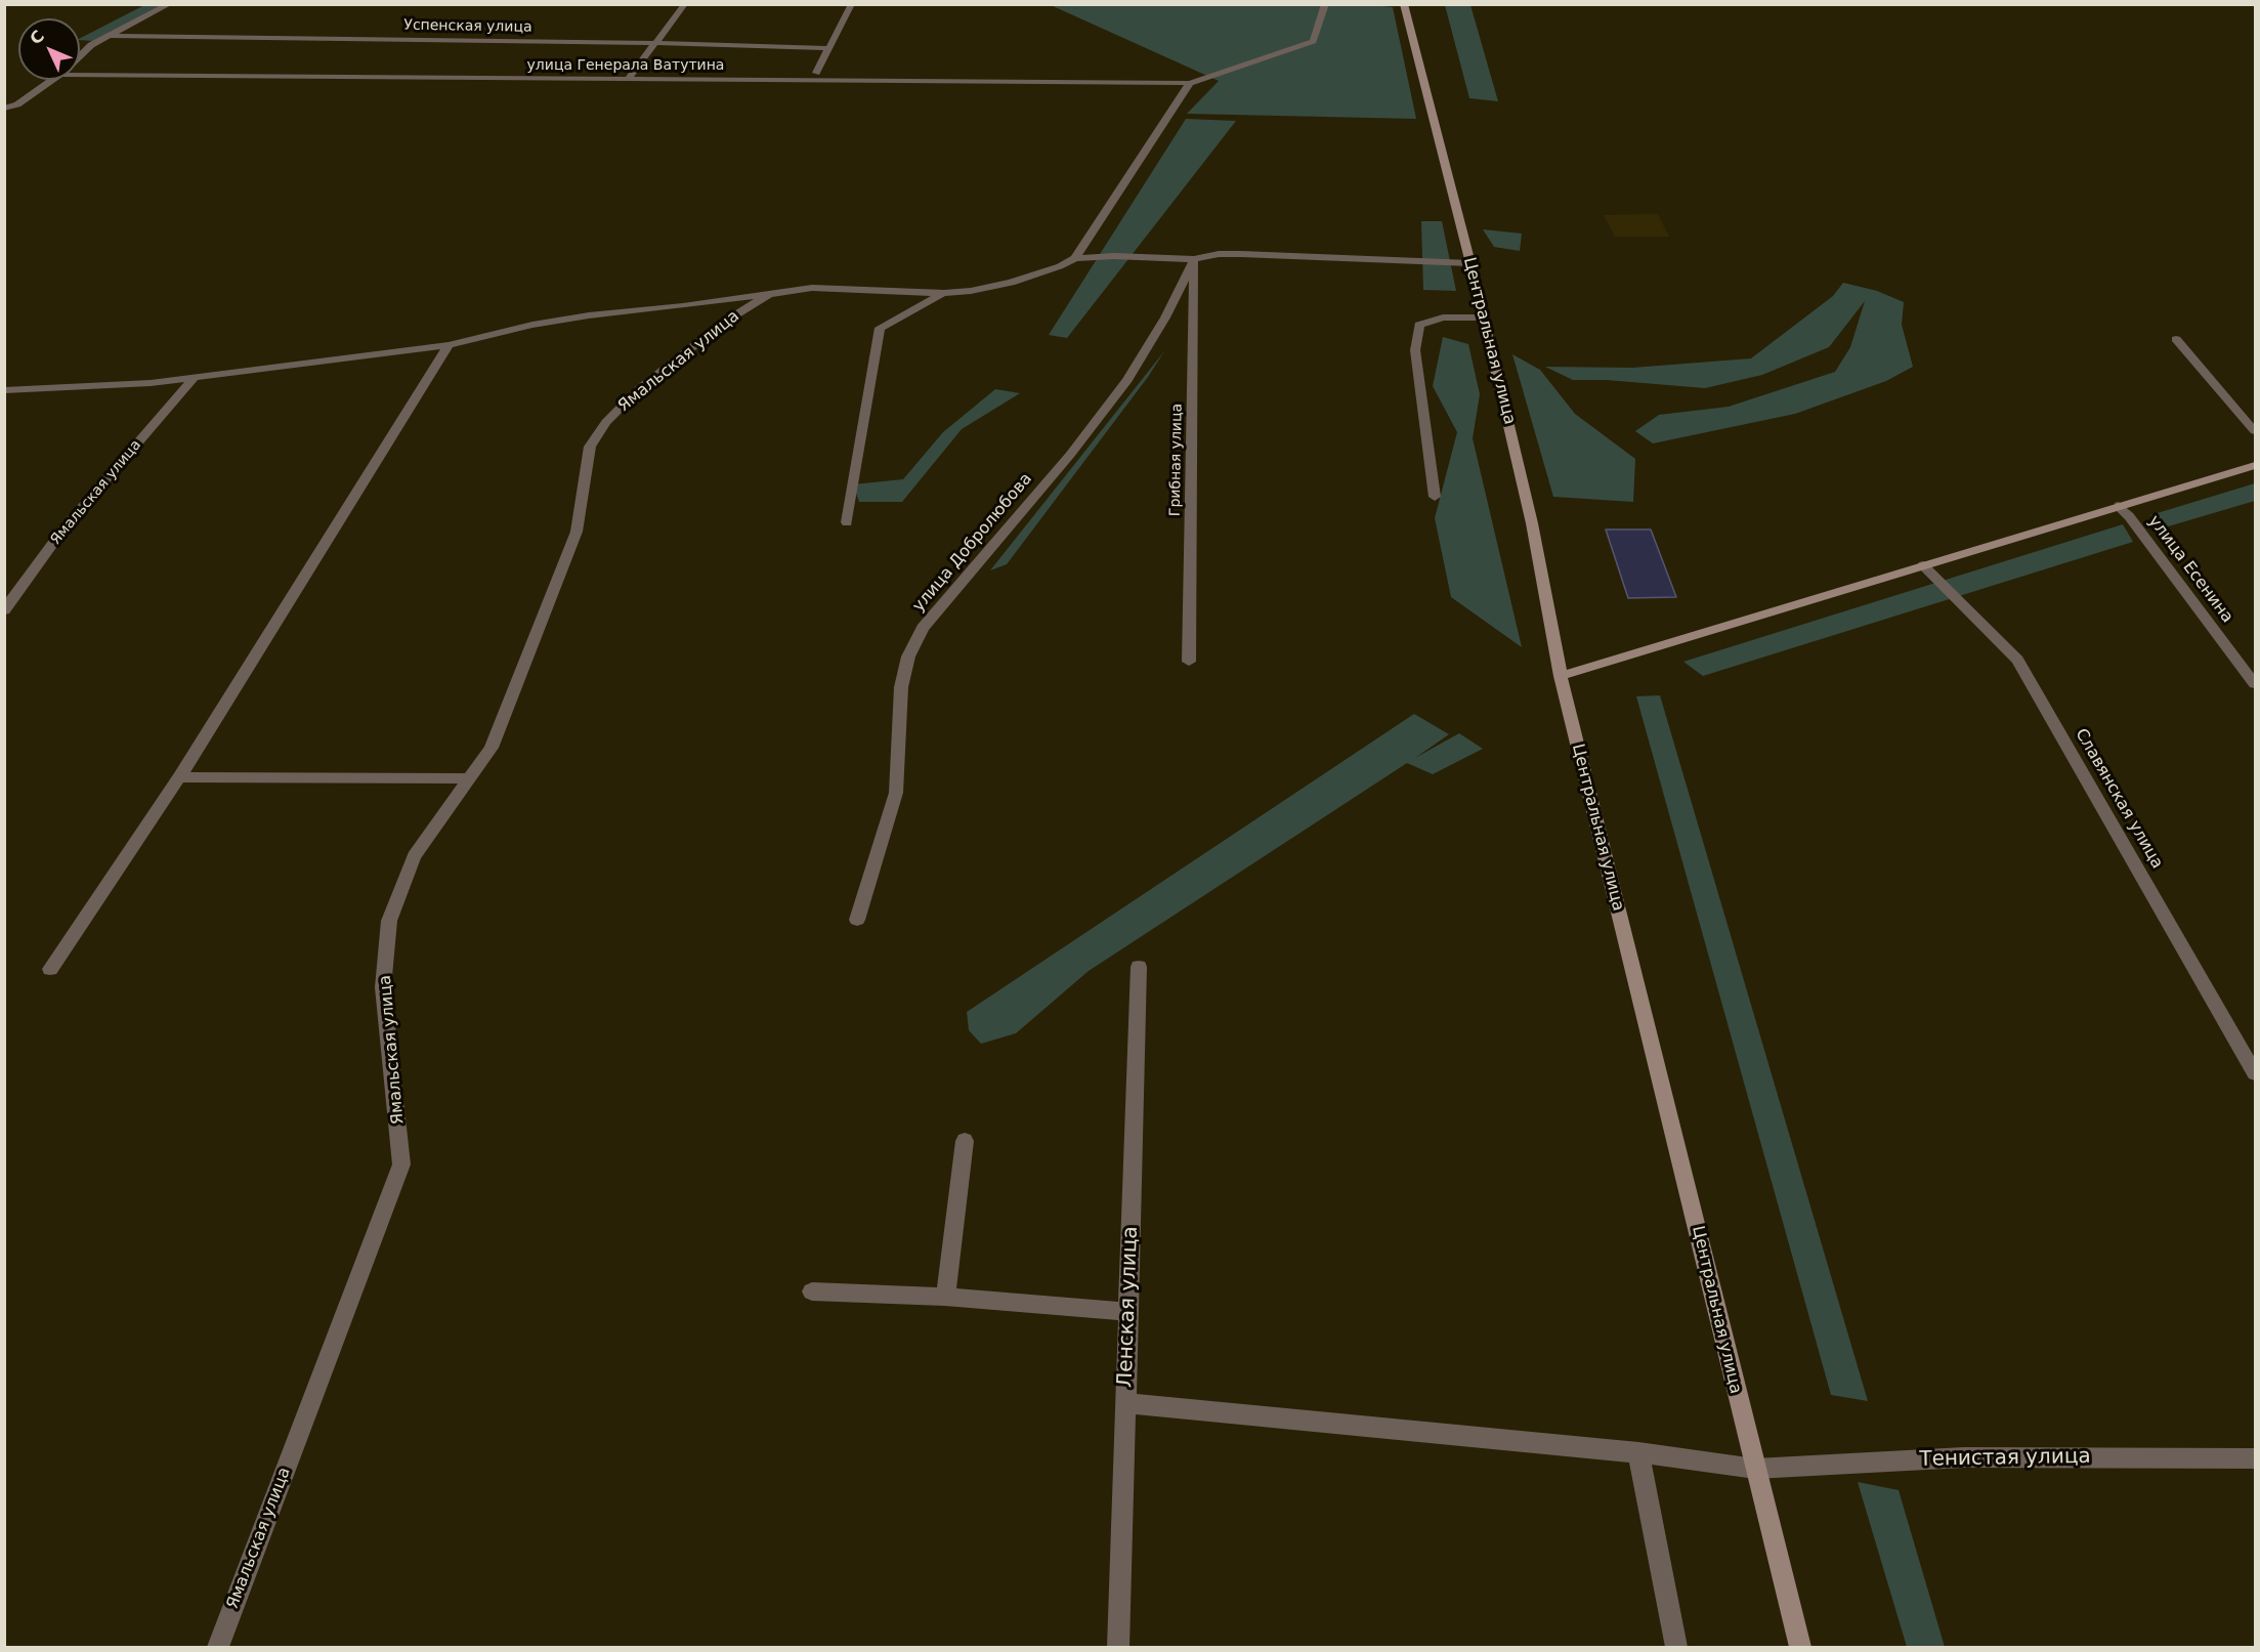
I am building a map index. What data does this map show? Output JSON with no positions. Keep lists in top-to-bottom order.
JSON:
{
  "streets": {
    "main road": ["Центральная улица"],
    "street": [
      "Успенская улица",
      "улица Генерала Ватутина",
      "Ямальская улица",
      "Грибная улица",
      "улица Добролюбова",
      "улица Есенина",
      "Славянская улица",
      "Ленская улица",
      "Тенистая улица"
    ]
  },
  "crossings": [
    ["Центральная улица", "Тенистая улица"],
    ["Грибная улица", "улица Добролюбова"],
    ["Ленская улица", "Тенистая улица"]
  ],
  "north": "top left"
}
